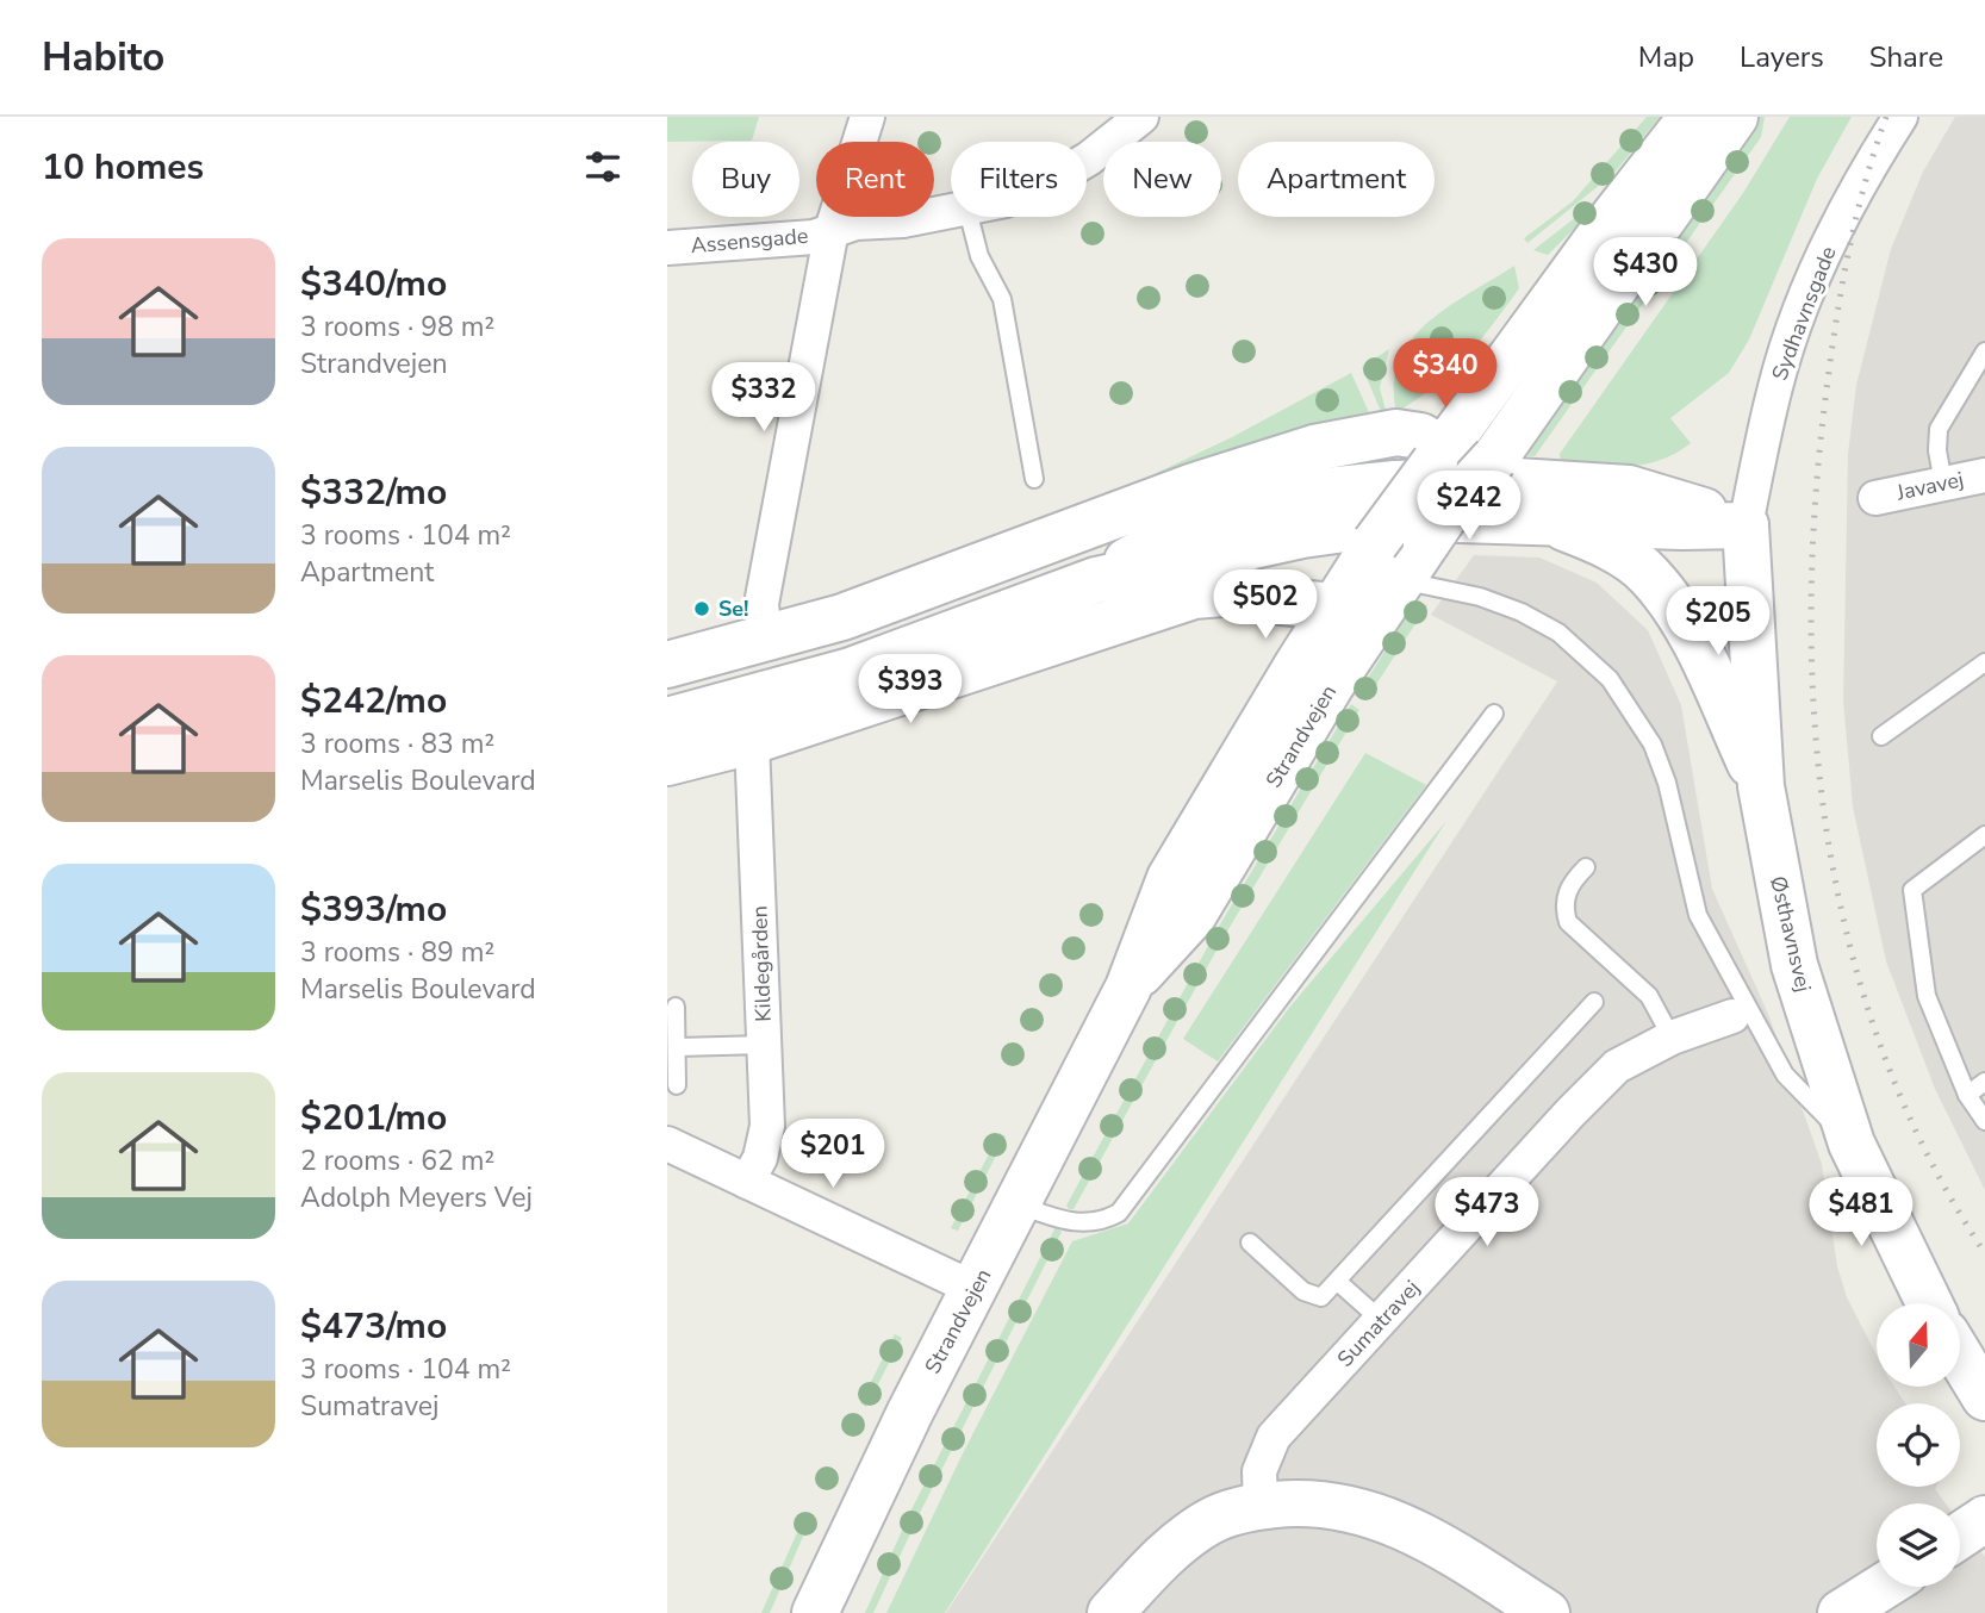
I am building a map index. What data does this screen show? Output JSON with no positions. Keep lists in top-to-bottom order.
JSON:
{
  "streets": {
    "street": [
      "Assensgade",
      "Sydhavnsgade",
      "Javavej",
      "Strandvejen",
      "Østhavnsvej",
      "Kildegården",
      "Sumatravej"
    ]
  },
  "crossings": [
    ["Sydhavnsgade", "Østhavnsvej"]
  ],
  "places": ["Se!"],
  "north": "top",
  "page": {
    "header": "Habito",
    "nav": ["Map", "Layers", "Share"],
    "heading": "10 homes",
    "chip": [
      "Buy",
      "Rent",
      "Filters",
      "New",
      "Apartment"
    ],
    "list": [
      {
        "name": "$340/mo",
        "note": "3 rooms · 98 m² · Strandvejen"
      },
      {
        "name": "$332/mo",
        "note": "3 rooms · 104 m² · Apartment"
      },
      {
        "name": "$242/mo",
        "note": "3 rooms · 83 m² · Marselis Boulevard"
      },
      {
        "name": "$393/mo",
        "note": "3 rooms · 89 m² · Marselis Boulevard"
      },
      {
        "name": "$201/mo",
        "note": "2 rooms · 62 m² · Adolph Meyers Vej"
      },
      {
        "name": "$473/mo",
        "note": "3 rooms · 104 m² · Sumatravej"
      }
    ],
    "price": [
      "$430",
      "$340",
      "$332",
      "$242",
      "$502",
      "$205",
      "$393",
      "$201",
      "$473",
      "$481"
    ]
  }
}
